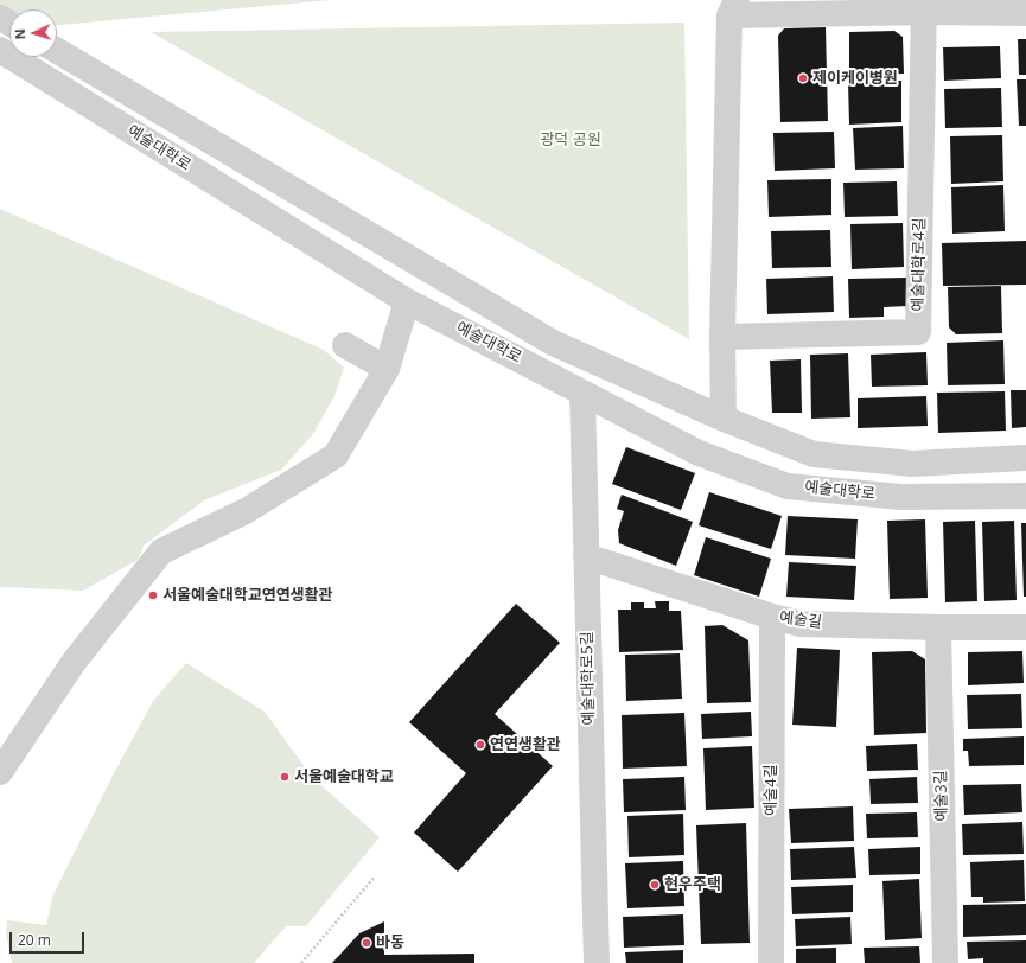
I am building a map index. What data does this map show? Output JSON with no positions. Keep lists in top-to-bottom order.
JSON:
{
  "streets": {
    "street": [
      "예술대학로",
      "예술대학로4길",
      "예술길",
      "예술대학로5길",
      "예술4길",
      "예술3길"
    ]
  },
  "crossings": [
    ["예술대학로", "예술대학로5길"],
    ["예술길", "예술대학로5길"],
    ["예술길", "예술4길"],
    ["예술길", "예술3길"]
  ],
  "parks": ["광덕 공원"],
  "places": [
    "제이케이병원",
    "서울예술대학교연연생활관",
    "연연생활관",
    "서울예술대학교",
    "현우주택",
    "바동"
  ],
  "scale_bar": "20 m",
  "north": "left"
}
